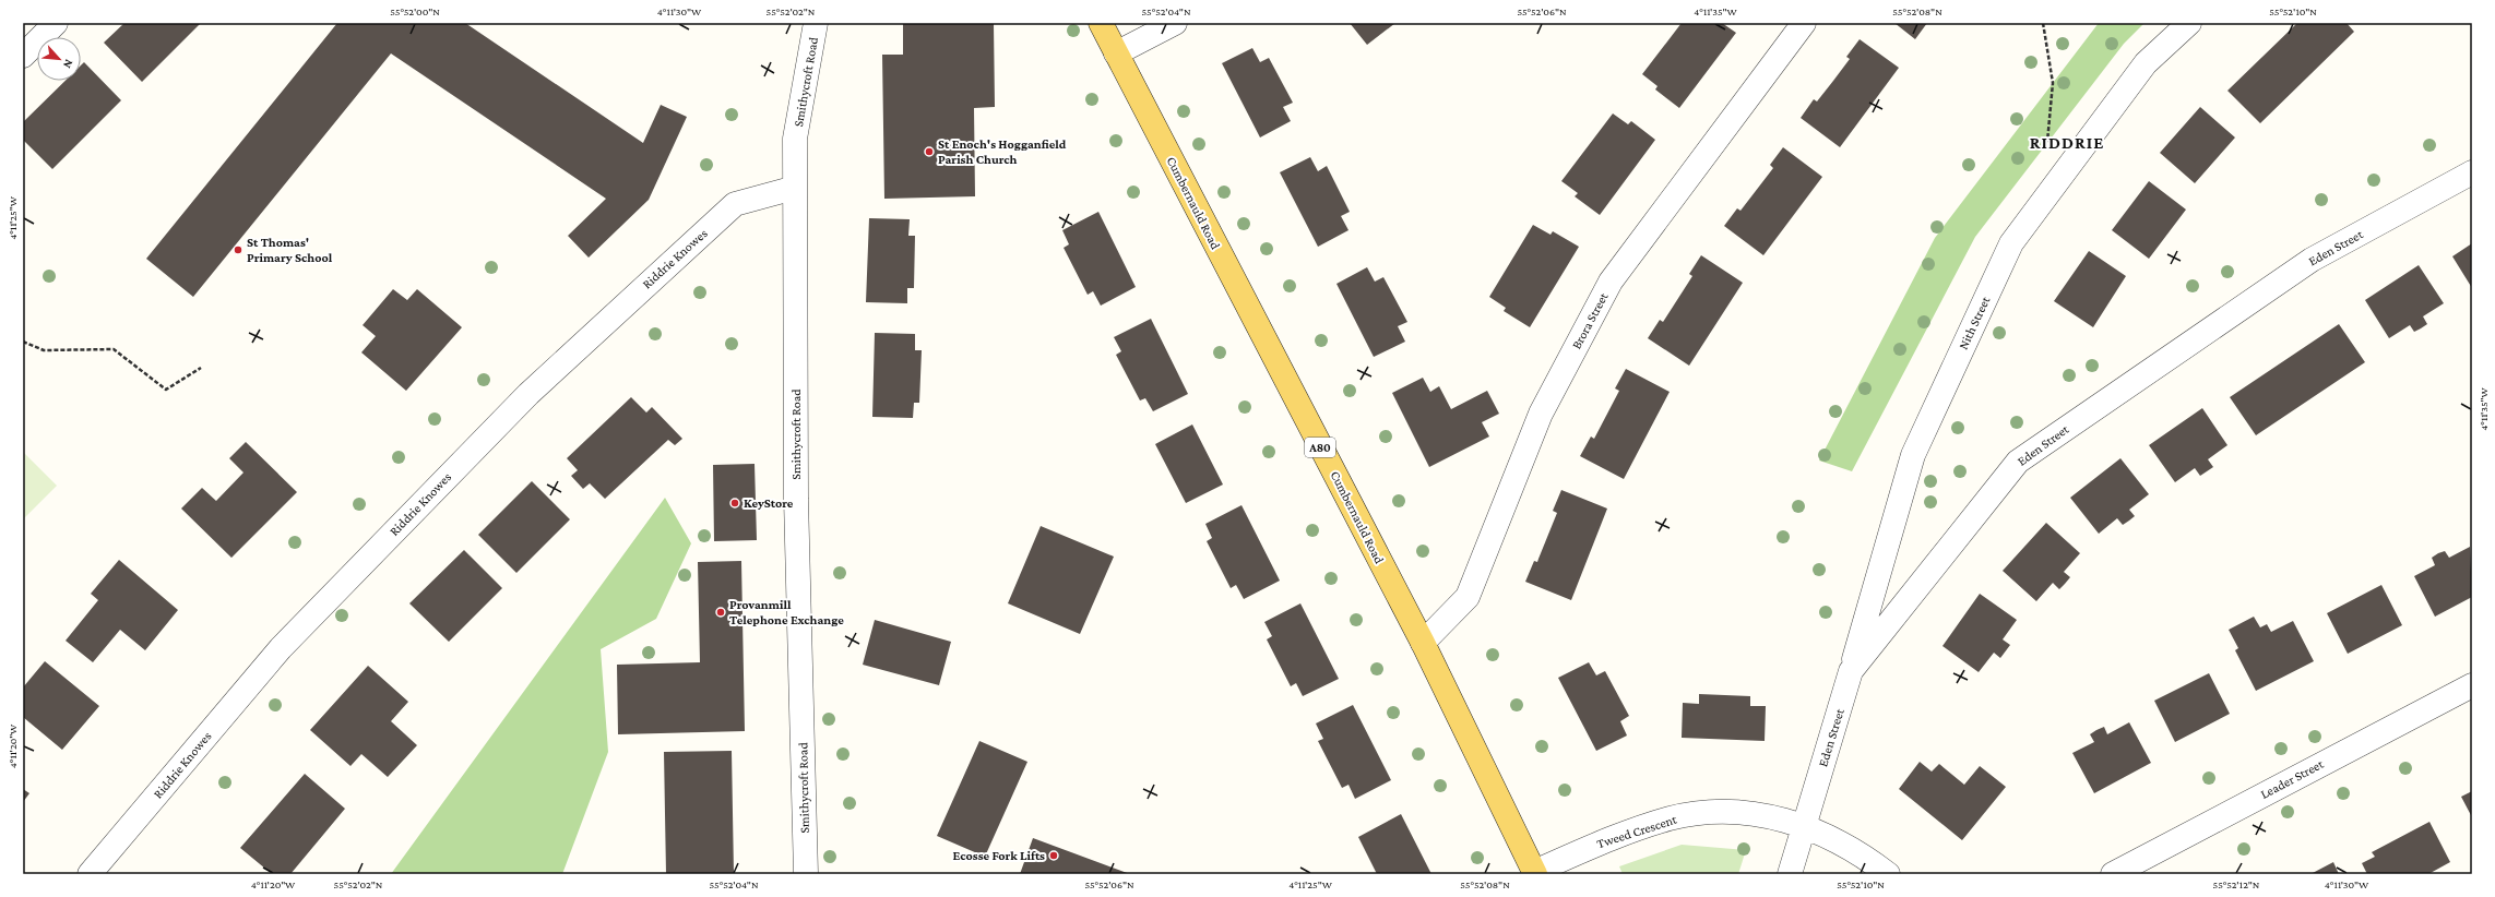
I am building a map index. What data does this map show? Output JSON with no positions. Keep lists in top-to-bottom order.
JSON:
{
  "streets": {
    "main road": ["Cumbernauld Road", "A80"],
    "street": [
      "Smithycroft Road",
      "Eden Street",
      "Riddrie Knowes",
      "Brora Street",
      "Nith Street",
      "Leader Street",
      "Tweed Crescent"
    ]
  },
  "crossings": [
    ["Smithycroft Road", "Riddrie Knowes"],
    ["Cumbernauld Road", "Brora Street"],
    ["Cumbernauld Road", "Tweed Crescent"],
    ["Eden Street", "Nith Street"],
    ["Eden Street", "Tweed Crescent"]
  ],
  "districts": ["RIDDRIE"],
  "places": [
    "St Enoch's Hogganfield Parish Church",
    "St Thomas' Primary School",
    "KeyStore",
    "Provanmill Telephone Exchange",
    "Ecosse Fork Lifts"
  ],
  "north": "bottom right",
  "coordinates": [
    "55°52'00\"N",
    "4°11'30\"W",
    "55°52'02\"N",
    "55°52'04\"N",
    "55°52'06\"N",
    "4°11'35\"W",
    "55°52'08\"N",
    "55°52'10\"N",
    "4°11'25\"W",
    "4°11'20\"W",
    "55°52'12\"N"
  ]
}
